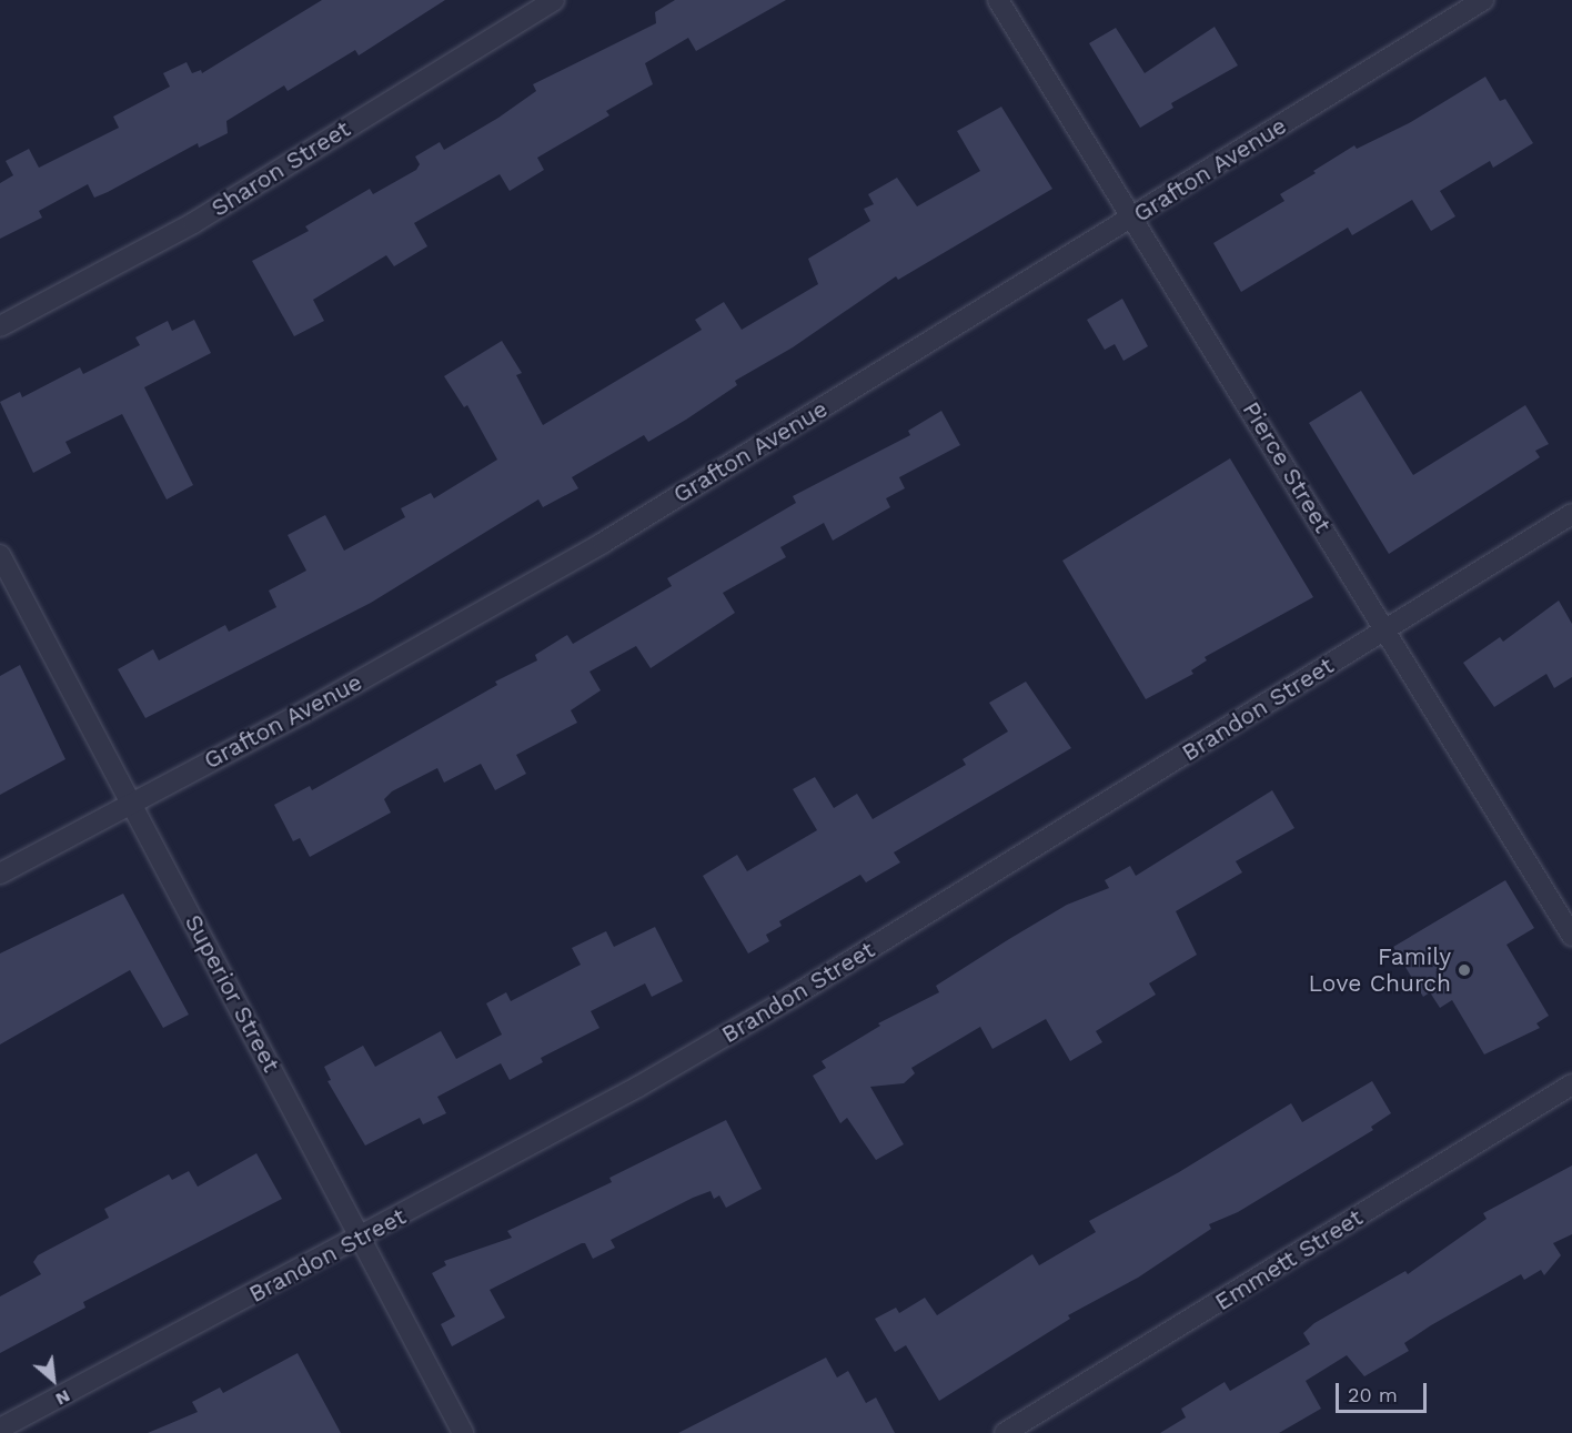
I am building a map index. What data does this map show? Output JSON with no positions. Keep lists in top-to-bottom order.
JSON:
{
  "streets": {
    "street": [
      "Sharon Street",
      "Grafton Avenue",
      "Pierce Street",
      "Brandon Street",
      "Superior Street",
      "Emmett Street"
    ]
  },
  "crossings": [
    ["Grafton Avenue", "Pierce Street"],
    ["Grafton Avenue", "Superior Street"],
    ["Pierce Street", "Brandon Street"],
    ["Brandon Street", "Superior Street"]
  ],
  "places": ["Family Love Church"],
  "scale_bar": "20 m",
  "north": "bottom right"
}
